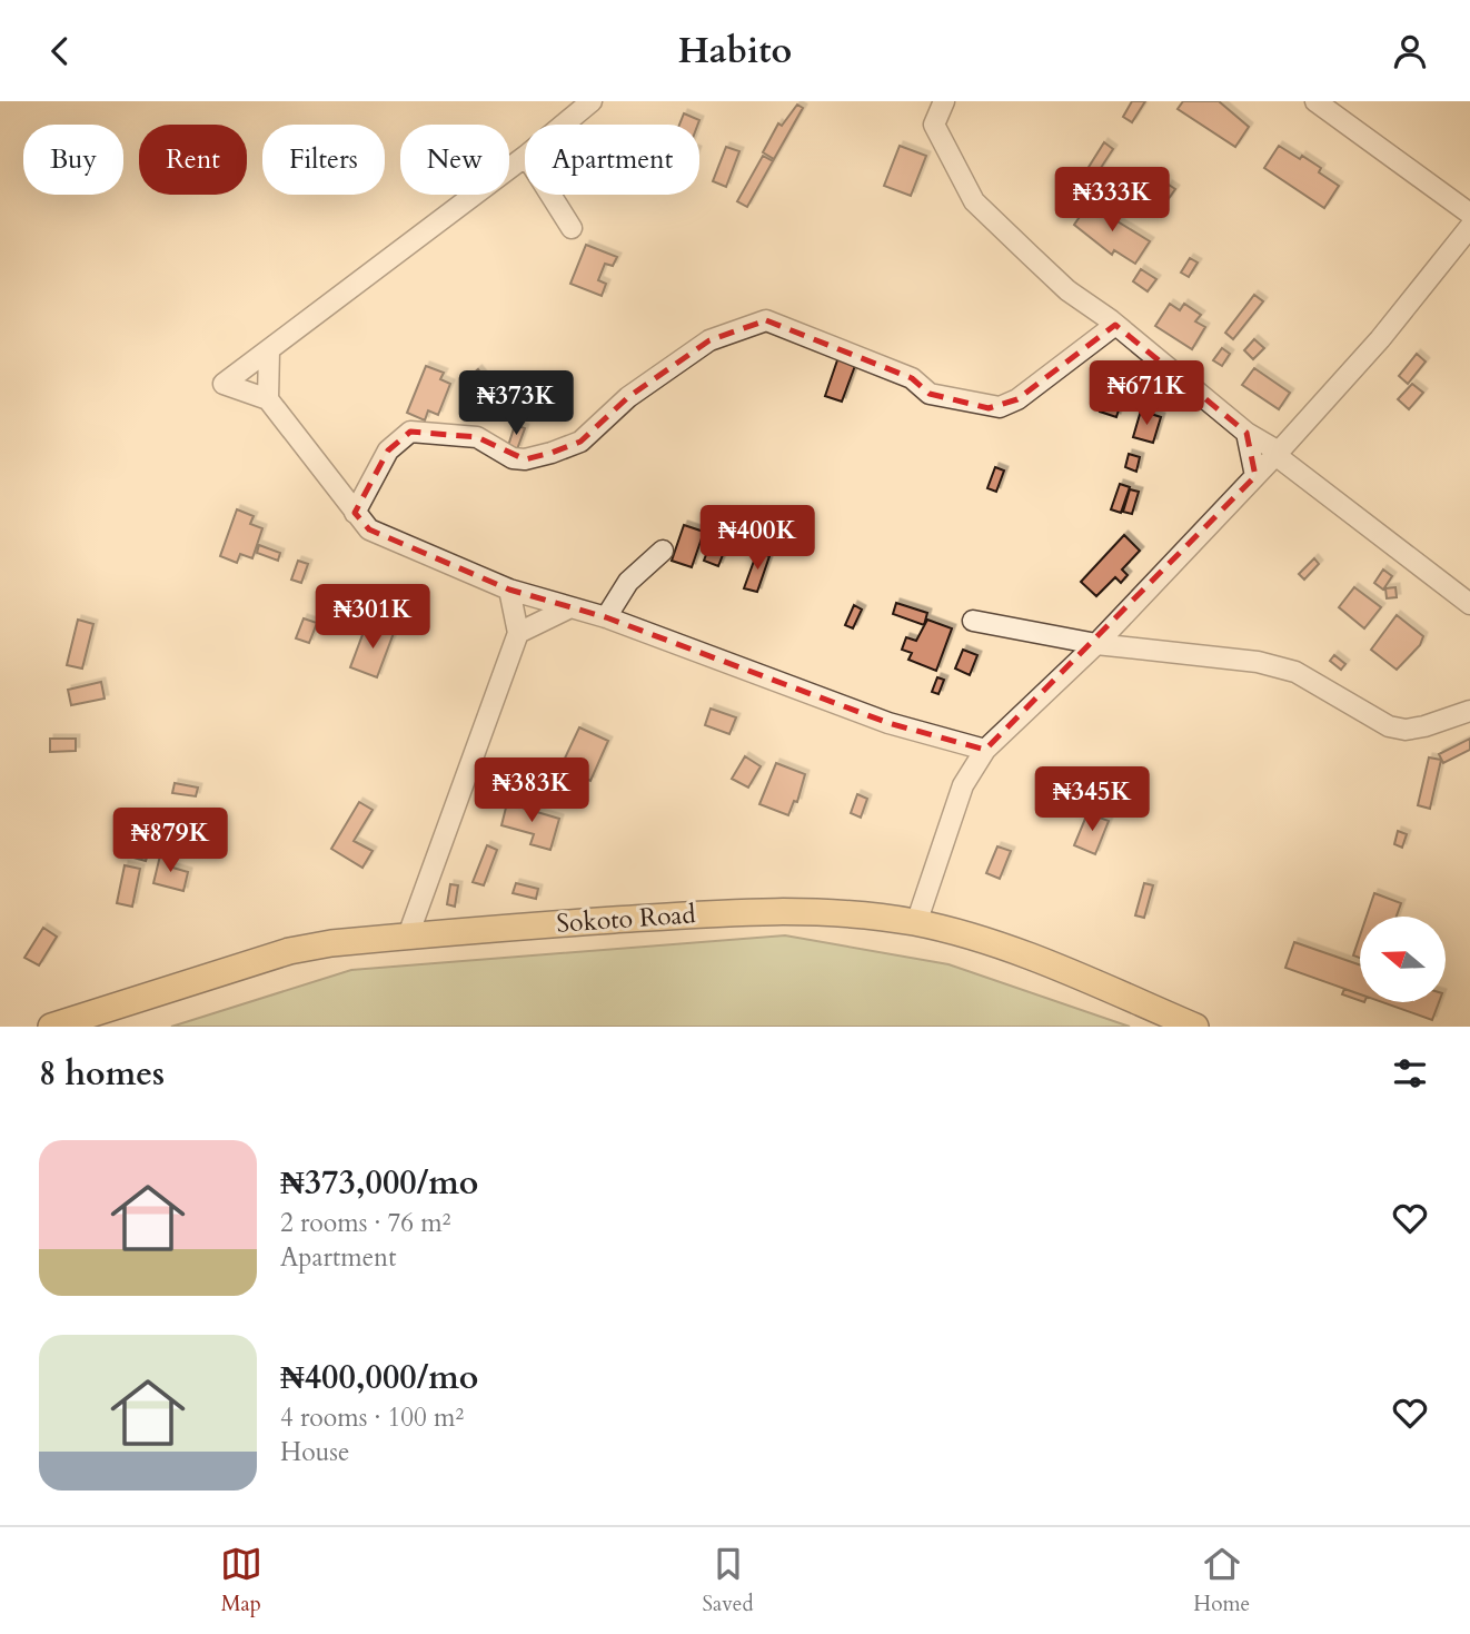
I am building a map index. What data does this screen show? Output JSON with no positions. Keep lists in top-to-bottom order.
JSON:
{
  "streets": {
    "main road": ["Sokoto Road"]
  },
  "north": "left",
  "page": {
    "header": "Habito",
    "chip": [
      "Buy",
      "Rent",
      "Filters",
      "New",
      "Apartment"
    ],
    "price": [
      "₦333K",
      "₦671K",
      "₦373K",
      "₦400K",
      "₦301K",
      "₦383K",
      "₦345K",
      "₦879K"
    ],
    "heading": "8 homes",
    "list": [
      {
        "name": "₦373,000/mo",
        "note": "2 rooms · 76 m² · Apartment"
      },
      {
        "name": "₦400,000/mo",
        "note": "4 rooms · 100 m² · House"
      }
    ],
    "tabs": ["Map", "Saved", "Home"]
  }
}
